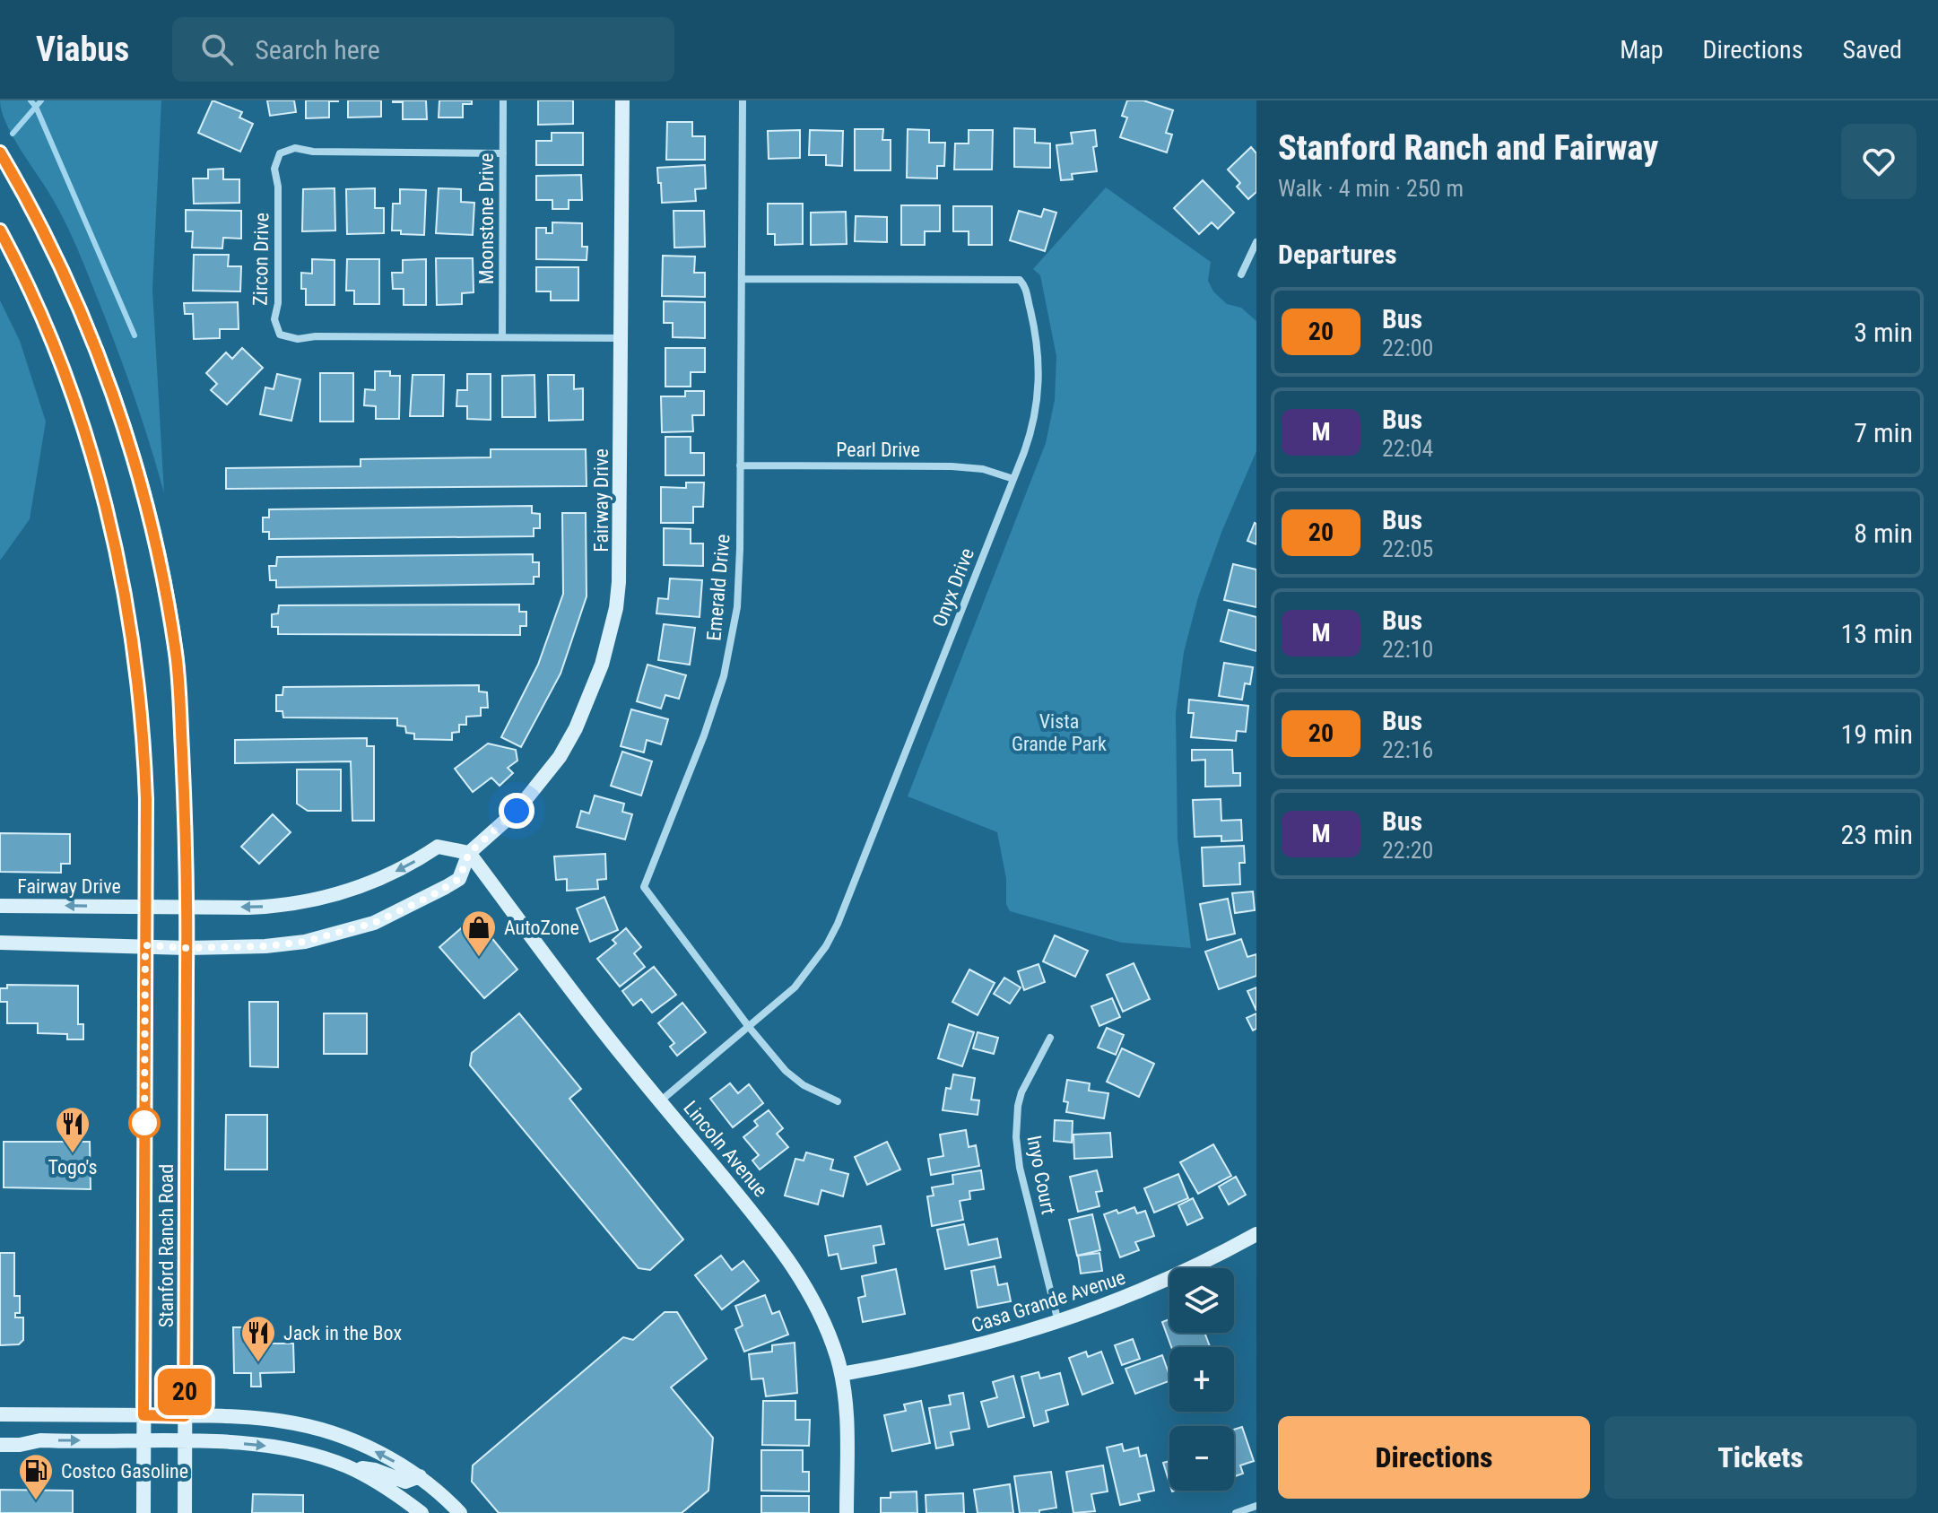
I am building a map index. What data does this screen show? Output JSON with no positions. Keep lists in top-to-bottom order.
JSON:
{
  "streets": {
    "street": [
      "Moonstone Drive",
      "Zircon Drive",
      "Pearl Drive",
      "Fairway Drive",
      "Emerald Drive",
      "Onyx Drive",
      "Lincoln Avenue",
      "Inyo Court",
      "Stanford Ranch Road",
      "Casa Grande Avenue"
    ]
  },
  "crossings": [
    ["Moonstone Drive", "Zircon Drive"],
    ["Zircon Drive", "Fairway Drive"],
    ["Pearl Drive", "Emerald Drive"],
    ["Pearl Drive", "Onyx Drive"],
    ["Fairway Drive", "Lincoln Avenue"],
    ["Fairway Drive", "Stanford Ranch Road"],
    ["Emerald Drive", "Onyx Drive"],
    ["Onyx Drive", "Lincoln Avenue"],
    ["Lincoln Avenue", "Casa Grande Avenue"],
    ["Inyo Court", "Casa Grande Avenue"]
  ],
  "parks": ["Vista Grande Park"],
  "places": {
    "shop": ["AutoZone"],
    "restaurant": ["Togo's", "Jack in the Box"],
    "fuel station": ["Costco Gasoline"]
  },
  "lines": ["bus line 20"],
  "page": {
    "header": "Viabus",
    "search": "Search here",
    "nav": ["Map", "Directions", "Saved"],
    "on_map": "20",
    "heading": [
      ["Stanford Ranch and Fairway", "Walk · 4 min · 250 m"],
      "Departures"
    ],
    "list": [
      {
        "mark": "20",
        "name": "Bus",
        "note": "22:00",
        "value": "3 min"
      },
      {
        "mark": "M",
        "name": "Bus",
        "note": "22:04",
        "value": "7 min"
      },
      {
        "mark": "20",
        "name": "Bus",
        "note": "22:05",
        "value": "8 min"
      },
      {
        "mark": "M",
        "name": "Bus",
        "note": "22:10",
        "value": "13 min"
      },
      {
        "mark": "20",
        "name": "Bus",
        "note": "22:16",
        "value": "19 min"
      },
      {
        "mark": "M",
        "name": "Bus",
        "note": "22:20",
        "value": "23 min"
      }
    ],
    "map_buttons": ["+", "−"],
    "buttons": ["Directions", "Tickets"]
  }
}
